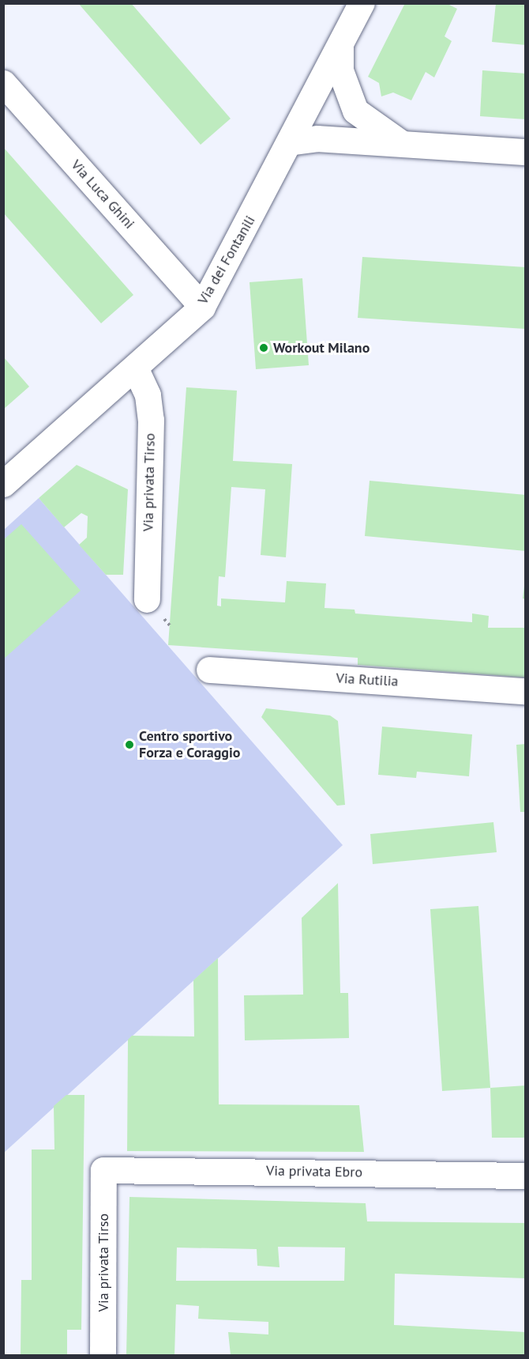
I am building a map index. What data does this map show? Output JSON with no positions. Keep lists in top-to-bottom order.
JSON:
{
  "streets": {
    "street": [
      "Via Luca Ghini",
      "Via dei Fontanili",
      "Via privata Tirso",
      "Via Rutilia",
      "Via privata Ebro"
    ]
  },
  "crossings": [
    ["Via Luca Ghini", "Via dei Fontanili"],
    ["Via dei Fontanili", "Via privata Tirso"],
    ["Via privata Tirso", "Via privata Ebro"]
  ],
  "places": ["Workout Milano", "Centro sportivo Forza e Coraggio"]
}
